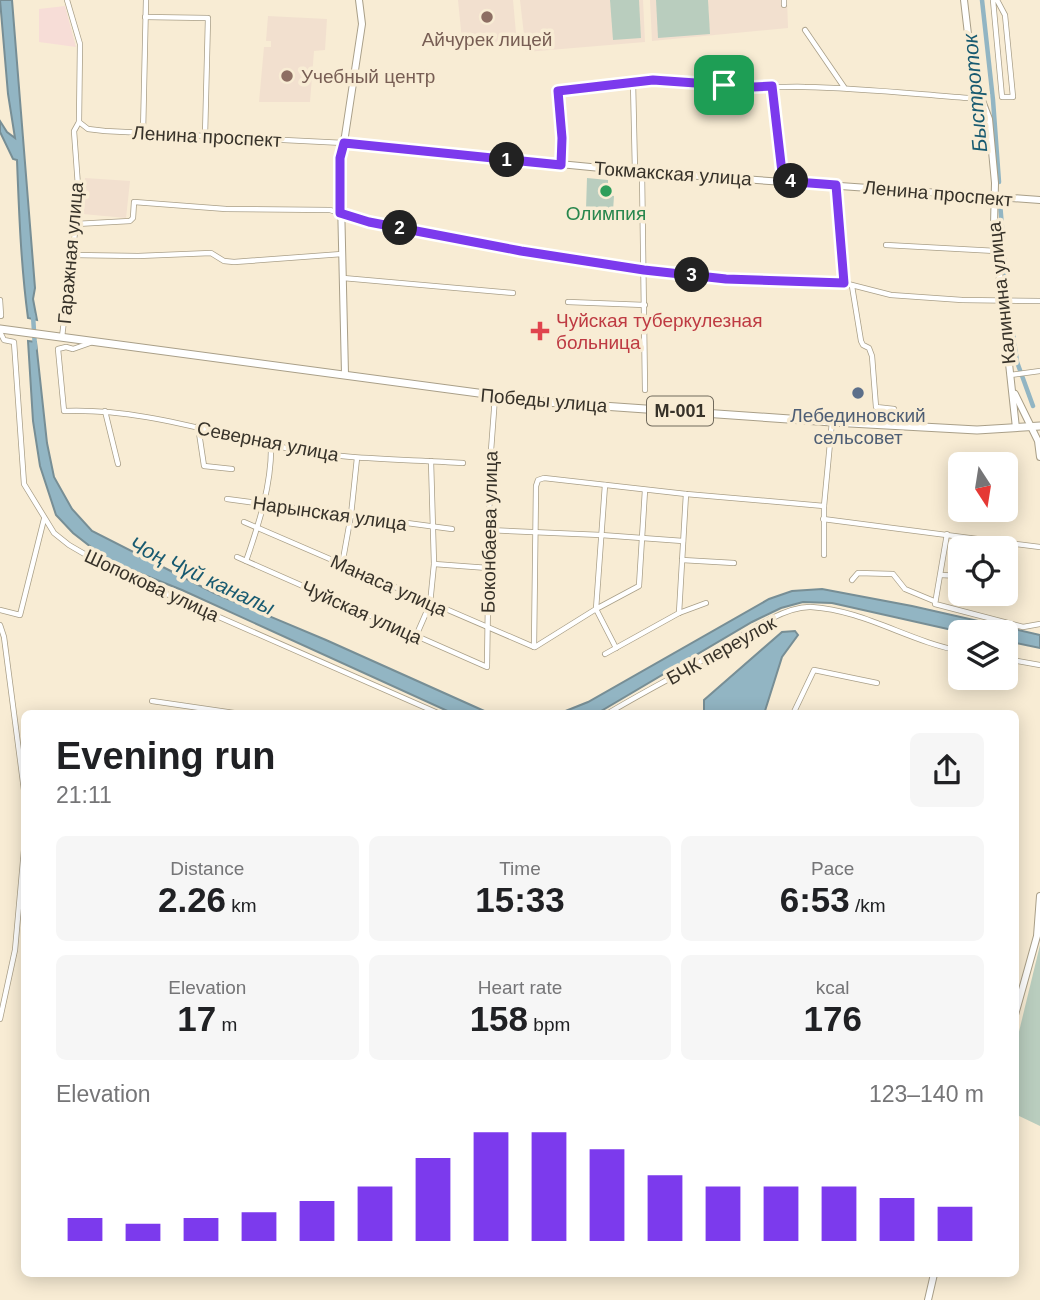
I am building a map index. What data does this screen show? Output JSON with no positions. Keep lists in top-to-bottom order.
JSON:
{
  "streets": {
    "main road": [
      "Ленина проспект",
      "Токмакская улица",
      "Калинина улица",
      "Победы улица",
      "М-001"
    ],
    "street": [
      "Гаражная улица",
      "Северная улица",
      "Нарынская улица",
      "Боконбаева улица",
      "Шопокова улица",
      "Манаса улица",
      "Чуйская улица",
      "БЧК переулок"
    ]
  },
  "crossings": [
    ["Ленина проспект", "Токмакская улица"],
    ["Ленина проспект", "Гаражная улица"],
    ["Ленина проспект", "Калинина улица"],
    ["Гаражная улица", "Победы улица"],
    ["Калинина улица", "Победы улица"],
    ["Победы улица", "Северная улица"],
    ["Победы улица", "Боконбаева улица"],
    ["Победы улица", "Шопокова улица"],
    ["Боконбаева улица", "Манаса улица"],
    ["Боконбаева улица", "Чуйская улица"]
  ],
  "water": ["Быстроток", "Чоң Чүй каналы"],
  "places": {
    "other": [
      "Айчурек лицей",
      "Учебный центр",
      "Олимпия",
      "Лебединовский сельсовет"
    ],
    "health": ["Чуйская туберкулезная больница"]
  },
  "north": "bottom",
  "page": {
    "pins": [
      "1",
      "4",
      "2",
      "3"
    ],
    "heading": ["Evening run", "21:11"],
    "stats": [
      ["Distance", "2.26 km"],
      ["Time", "15:33"],
      ["Pace", "6:53 /km"],
      ["Elevation", "17 m"],
      ["Heart rate", "158 bpm"],
      ["kcal", "176"]
    ],
    "chart": ["Elevation", "123–140 m"]
  }
}
